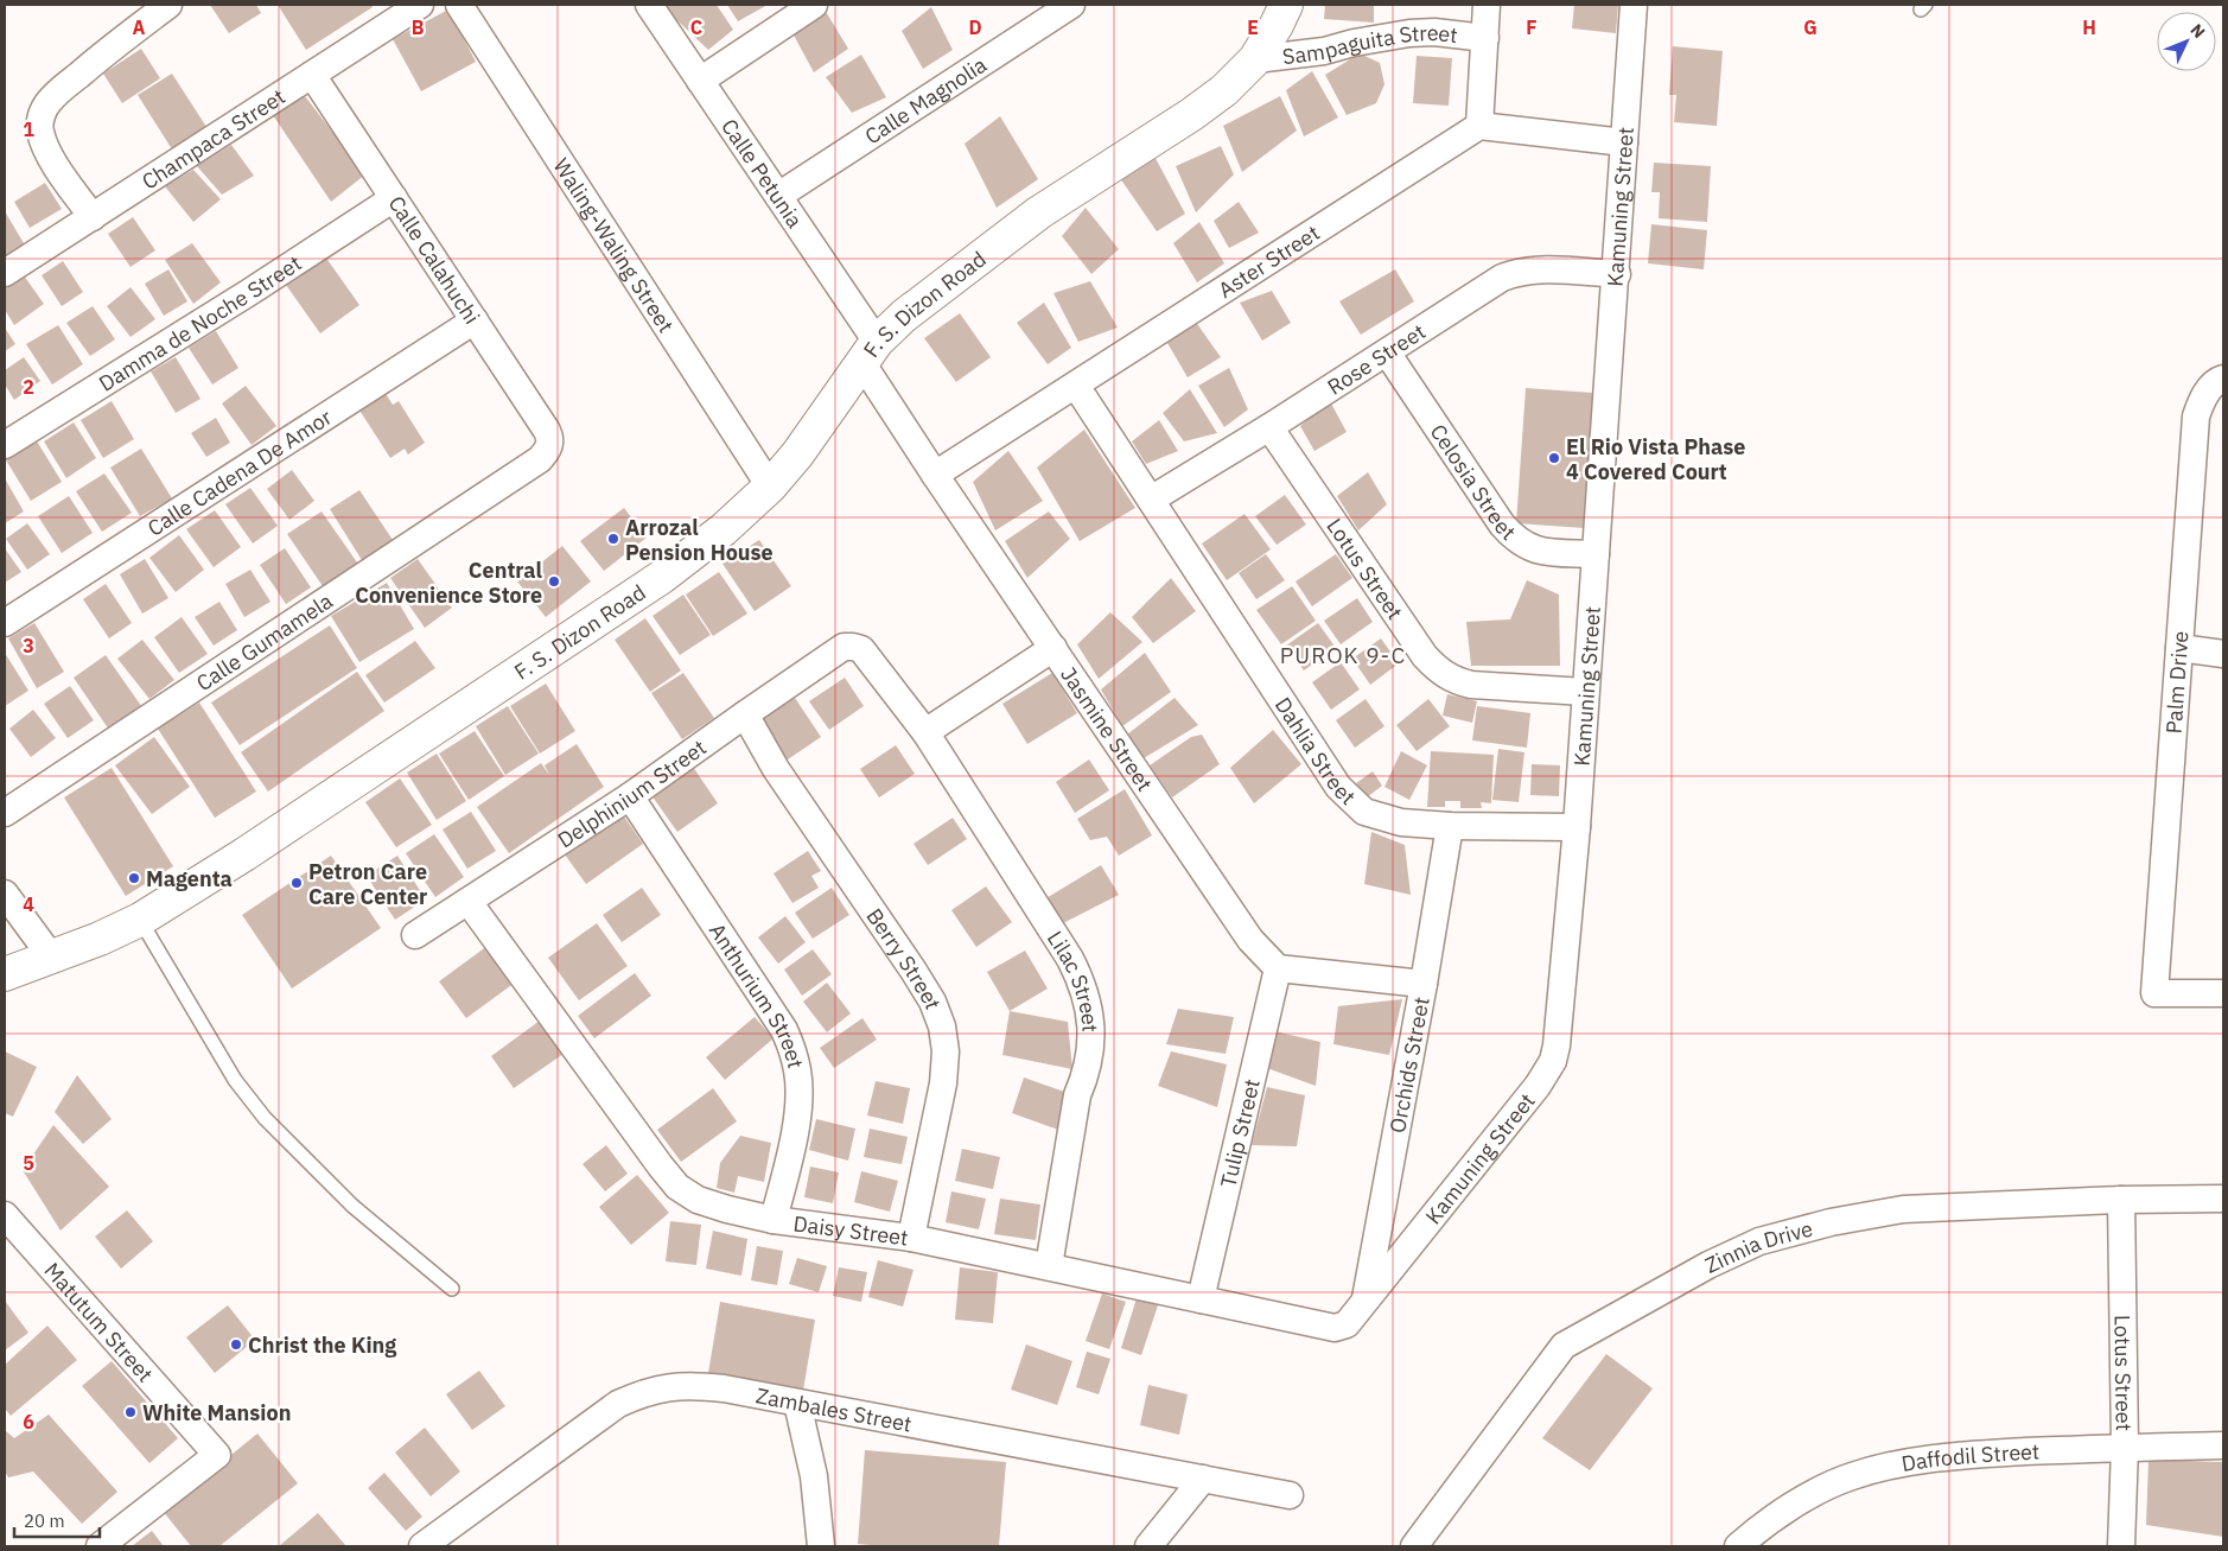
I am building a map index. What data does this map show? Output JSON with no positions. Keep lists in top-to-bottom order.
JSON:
{
  "streets": {
    "main road": ["F. S. Dizon Road"],
    "street": [
      "Sampaguita Street",
      "Calle Magnolia",
      "Champaca Street",
      "Calle Petunia",
      "Kamuning Street",
      "Waling-Waling Street",
      "Calle Calahuchi",
      "Aster Street",
      "Damma de Noche Street",
      "Rose Street",
      "Calle Cadena De Amor",
      "Celosia Street",
      "Lotus Street",
      "Calle Gumamela",
      "Palm Drive",
      "Jasmine Street",
      "Dahlia Street",
      "Delphinium Street",
      "Berry Street",
      "Lilac Street",
      "Anthurium Street",
      "Orchids Street",
      "Tulip Street",
      "Daisy Street",
      "Zinnia Drive",
      "Matutum Street",
      "Zambales Street",
      "Daffodil Street"
    ]
  },
  "crossings": [
    ["Sampaguita Street", "F. S. Dizon Road"],
    ["Calle Magnolia", "Calle Petunia"],
    ["Champaca Street", "Calle Calahuchi"],
    ["Calle Petunia", "F. S. Dizon Road"],
    ["Calle Petunia", "Jasmine Street"],
    ["Kamuning Street", "Rose Street"],
    ["Kamuning Street", "Celosia Street"],
    ["Kamuning Street", "Lotus Street"],
    ["Kamuning Street", "Dahlia Street"],
    ["Kamuning Street", "Orchids Street"],
    ["Kamuning Street", "Daisy Street"],
    ["Waling-Waling Street", "F. S. Dizon Road"],
    ["Calle Calahuchi", "Damma de Noche Street"],
    ["Calle Calahuchi", "Calle Cadena De Amor"],
    ["Calle Calahuchi", "Calle Gumamela"],
    ["Aster Street", "Jasmine Street"],
    ["Aster Street", "Dahlia Street"],
    ["F. S. Dizon Road", "Jasmine Street"],
    ["Rose Street", "Celosia Street"],
    ["Rose Street", "Lotus Street"],
    ["Rose Street", "Dahlia Street"],
    ["Lotus Street", "Zinnia Drive"],
    ["Lotus Street", "Daffodil Street"],
    ["Jasmine Street", "Tulip Street"],
    ["Dahlia Street", "Orchids Street"],
    ["Delphinium Street", "Berry Street"],
    ["Delphinium Street", "Lilac Street"],
    ["Delphinium Street", "Anthurium Street"],
    ["Delphinium Street", "Daisy Street"],
    ["Berry Street", "Daisy Street"],
    ["Lilac Street", "Daisy Street"],
    ["Anthurium Street", "Daisy Street"],
    ["Orchids Street", "Daisy Street"],
    ["Tulip Street", "Daisy Street"]
  ],
  "districts": ["PUROK 9-C"],
  "places": [
    "El Rio Vista Phase 4 Covered Court",
    "Arrozal Pension House",
    "Central Convenience Store",
    "Magenta",
    "Petron Care Care Center",
    "Christ the King",
    "White Mansion"
  ],
  "scale_bar": "20 m",
  "north": "top right",
  "grid": {
    "columns": [
      "A",
      "B",
      "C",
      "D",
      "E",
      "F",
      "G",
      "H"
    ],
    "rows": [
      "1",
      "2",
      "3",
      "4",
      "5",
      "6"
    ]
  }
}
